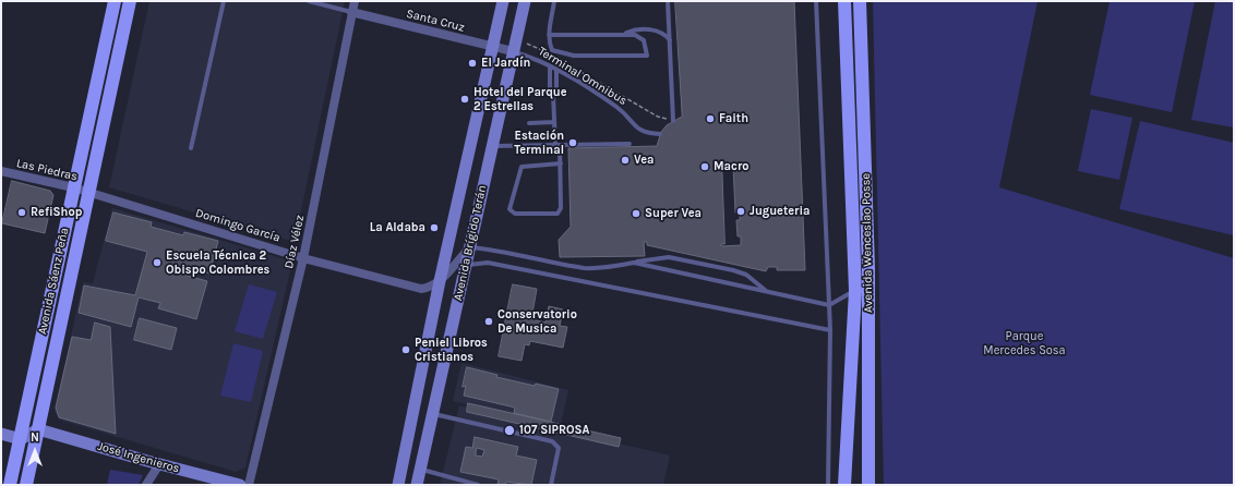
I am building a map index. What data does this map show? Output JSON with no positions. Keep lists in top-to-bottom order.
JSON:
{
  "streets": {
    "main road": [
      "Avenida Brígido Terán",
      "Avenida Wenceslao Posse",
      "Avenida Sáenz Peña",
      "José Ingenieros"
    ],
    "street": [
      "Santa Cruz",
      "Las Piedras",
      "Domingo García",
      "Díaz Vélez"
    ],
    "lane": ["Terminal Omnibus"]
  },
  "crossings": [
    ["Santa Cruz", "Terminal Omnibus"],
    ["Santa Cruz", "Díaz Vélez"],
    ["Santa Cruz", "Avenida Brígido Terán"],
    ["Terminal Omnibus", "Avenida Brígido Terán"],
    ["Las Piedras", "Domingo García"],
    ["Las Piedras", "Avenida Sáenz Peña"],
    ["Domingo García", "Díaz Vélez"],
    ["Domingo García", "Avenida Brígido Terán"],
    ["Domingo García", "Avenida Sáenz Peña"],
    ["Avenida Sáenz Peña", "José Ingenieros"]
  ],
  "parks": ["Parque Mercedes Sosa"],
  "places": [
    "El Jardín",
    "Hotel del Parque 2 Estrellas",
    "Faith",
    "Estación Terminal",
    "Vea",
    "Macro",
    "Jugueteria",
    "RefiShop",
    "Super Vea",
    "La Aldaba",
    "Escuela Técnica 2 Obispo Colombres",
    "Conservatorio De Musica",
    "Peniel Libros Cristianos",
    "107 SIPROSA"
  ],
  "north": "top"
}
